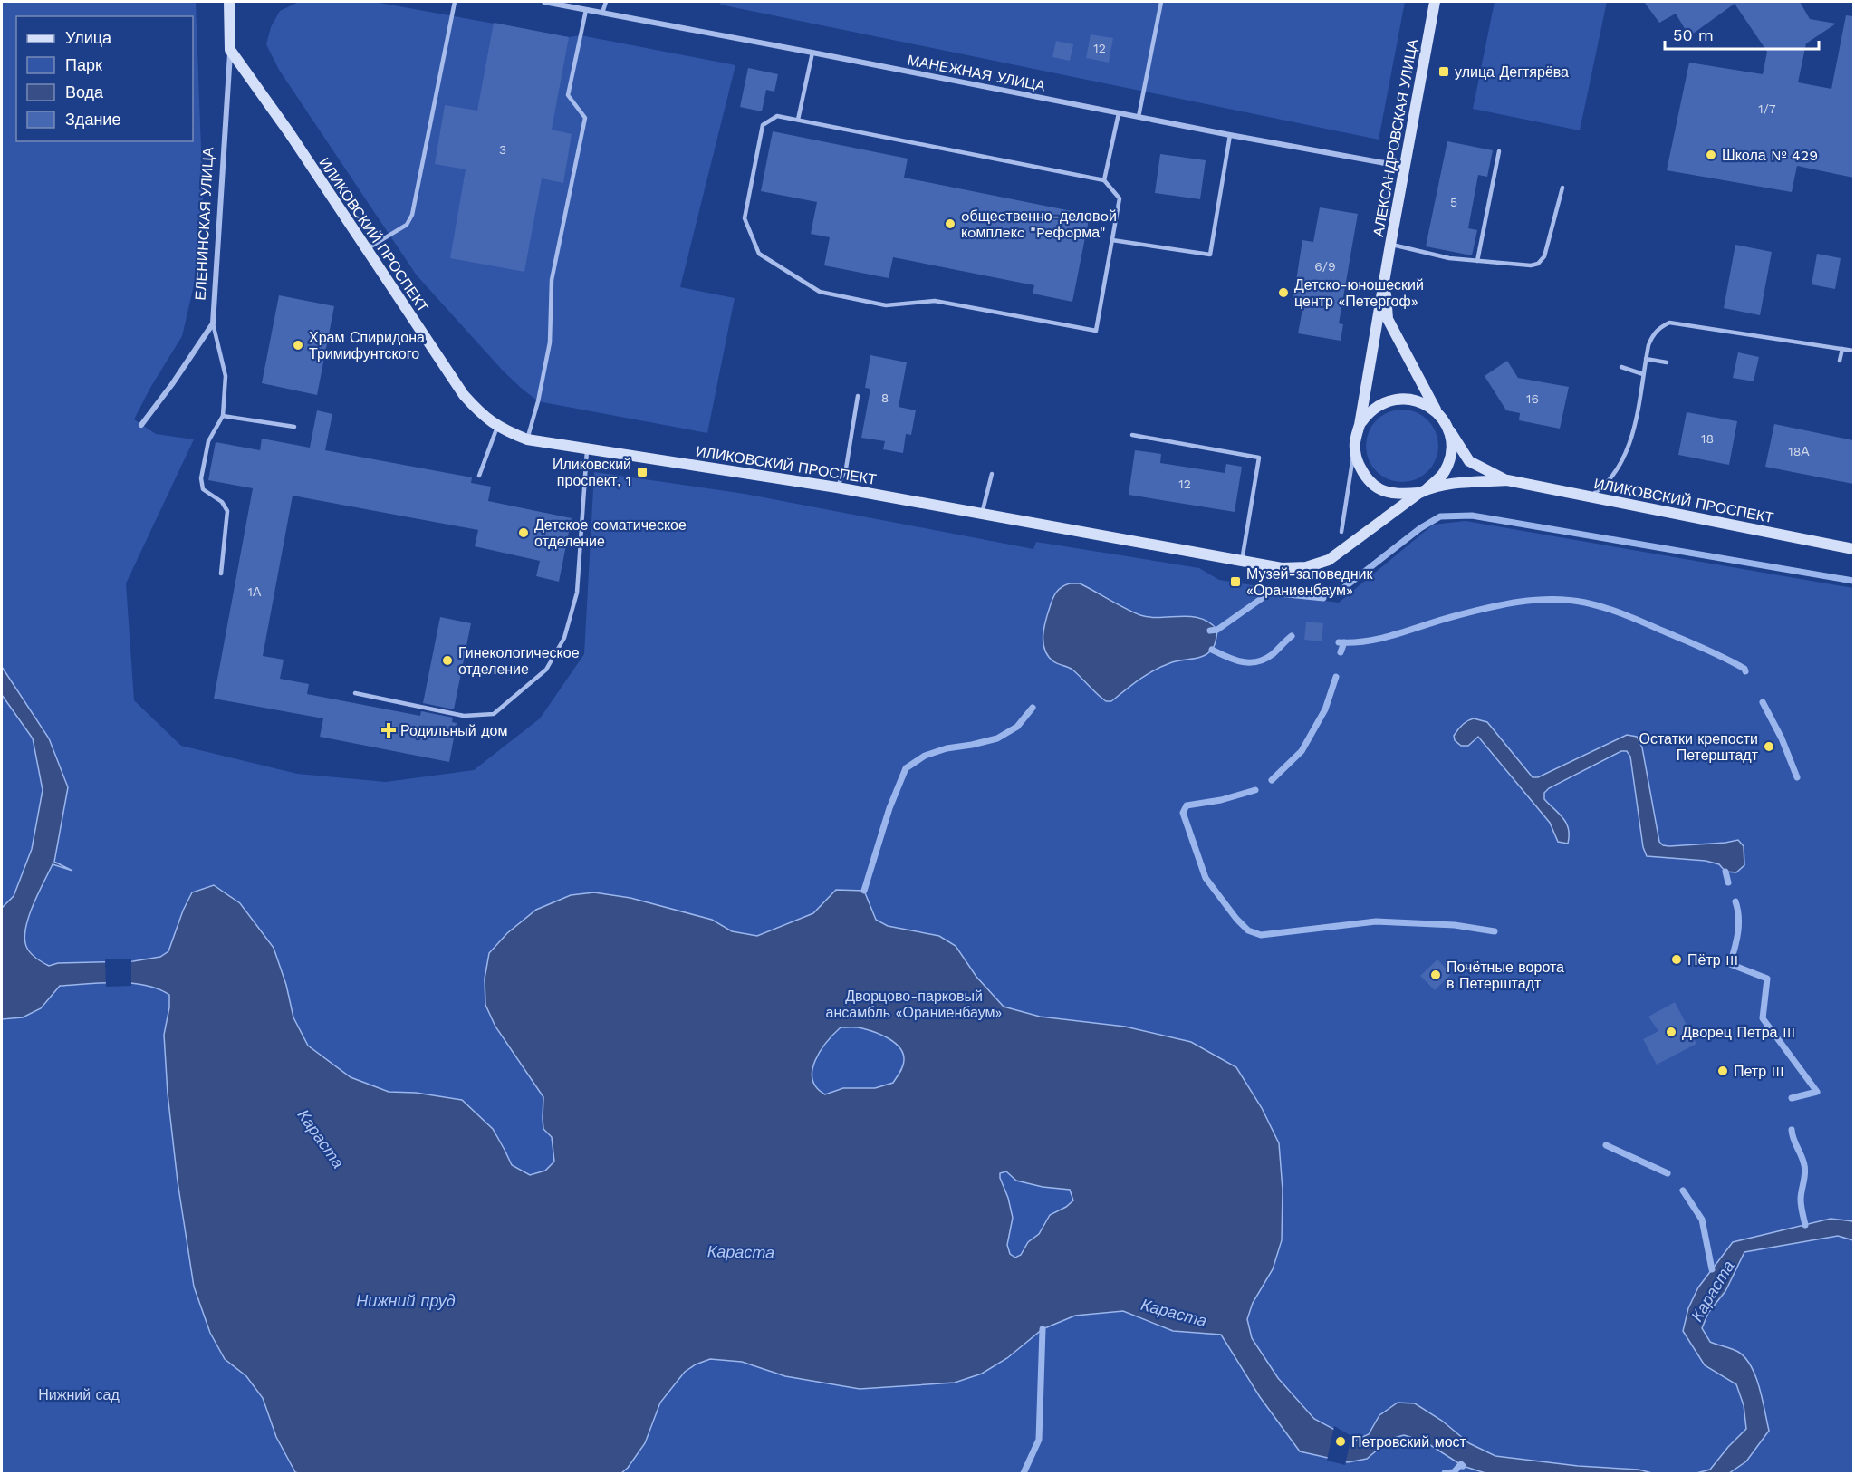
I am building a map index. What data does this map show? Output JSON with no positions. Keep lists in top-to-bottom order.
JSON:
{
  "streets": {
    "main road": ["АЛЕКСАНДРОВСКАЯ УЛИЦА", "ЕЛЕНИНСКАЯ УЛИЦА", "ИЛИКОВСКИЙ ПРОСПЕКТ"],
    "street": ["МАНЕЖНАЯ УЛИЦА"]
  },
  "crossings": [
    ["МАНЕЖНАЯ УЛИЦА", "АЛЕКСАНДРОВСКАЯ УЛИЦА"],
    ["АЛЕКСАНДРОВСКАЯ УЛИЦА", "ИЛИКОВСКИЙ ПРОСПЕКТ"],
    ["ЕЛЕНИНСКАЯ УЛИЦА", "ИЛИКОВСКИЙ ПРОСПЕКТ"]
  ],
  "water": ["Караста", "Нижний пруд"],
  "parks": ["Дворцово-парковый ансамбль «Ораниенбаум»", "Нижний сад"],
  "places": {
    "transit": ["улица Дегтярёва", "Иликовский проспект, 1", "Музей-заповедник «Ораниенбаум»"],
    "other": [
      "Школа № 429",
      "oбщеcтвенно-деловoй кoмплeкc \"Peфoрма\"",
      "Детско-юношеский центр «Петергоф»",
      "Храм Спиридона Тримифунтского",
      "Детское соматическое отделение",
      "Гинекологическое отделение",
      "Остатки крепости Петерштадт",
      "Пётр III",
      "Почётные ворота в Петерштадт",
      "Дворец Петра III",
      "Петр III",
      "Петровский мост"
    ],
    "health": ["Родильный дом"]
  },
  "house_numbers": [
    "12",
    "1/7",
    "3",
    "5",
    "6/9",
    "8",
    "16",
    "18",
    "18А",
    "12",
    "1А"
  ],
  "legend": [
    "Улица",
    "Парк",
    "Вода",
    "Здание"
  ],
  "scale_bar": "50 m"
}
